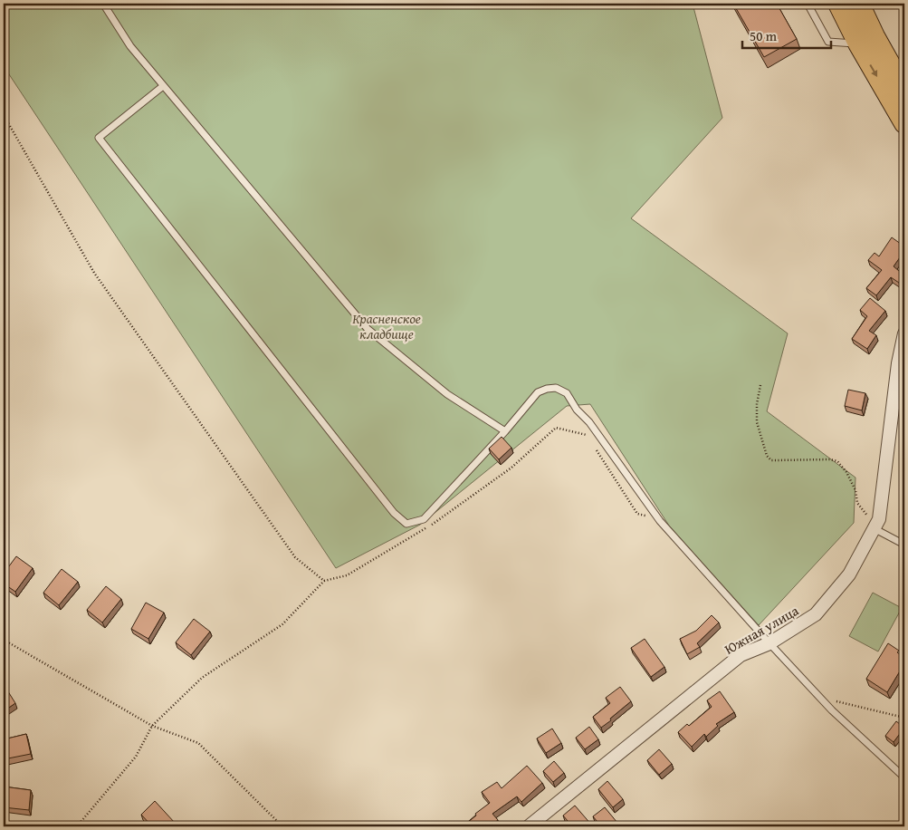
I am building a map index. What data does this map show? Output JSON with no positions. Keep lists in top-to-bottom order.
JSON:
{
  "streets": {
    "street": ["Южная улица"]
  },
  "parks": ["Красненское кладбище"],
  "scale_bar": "50 m"
}
